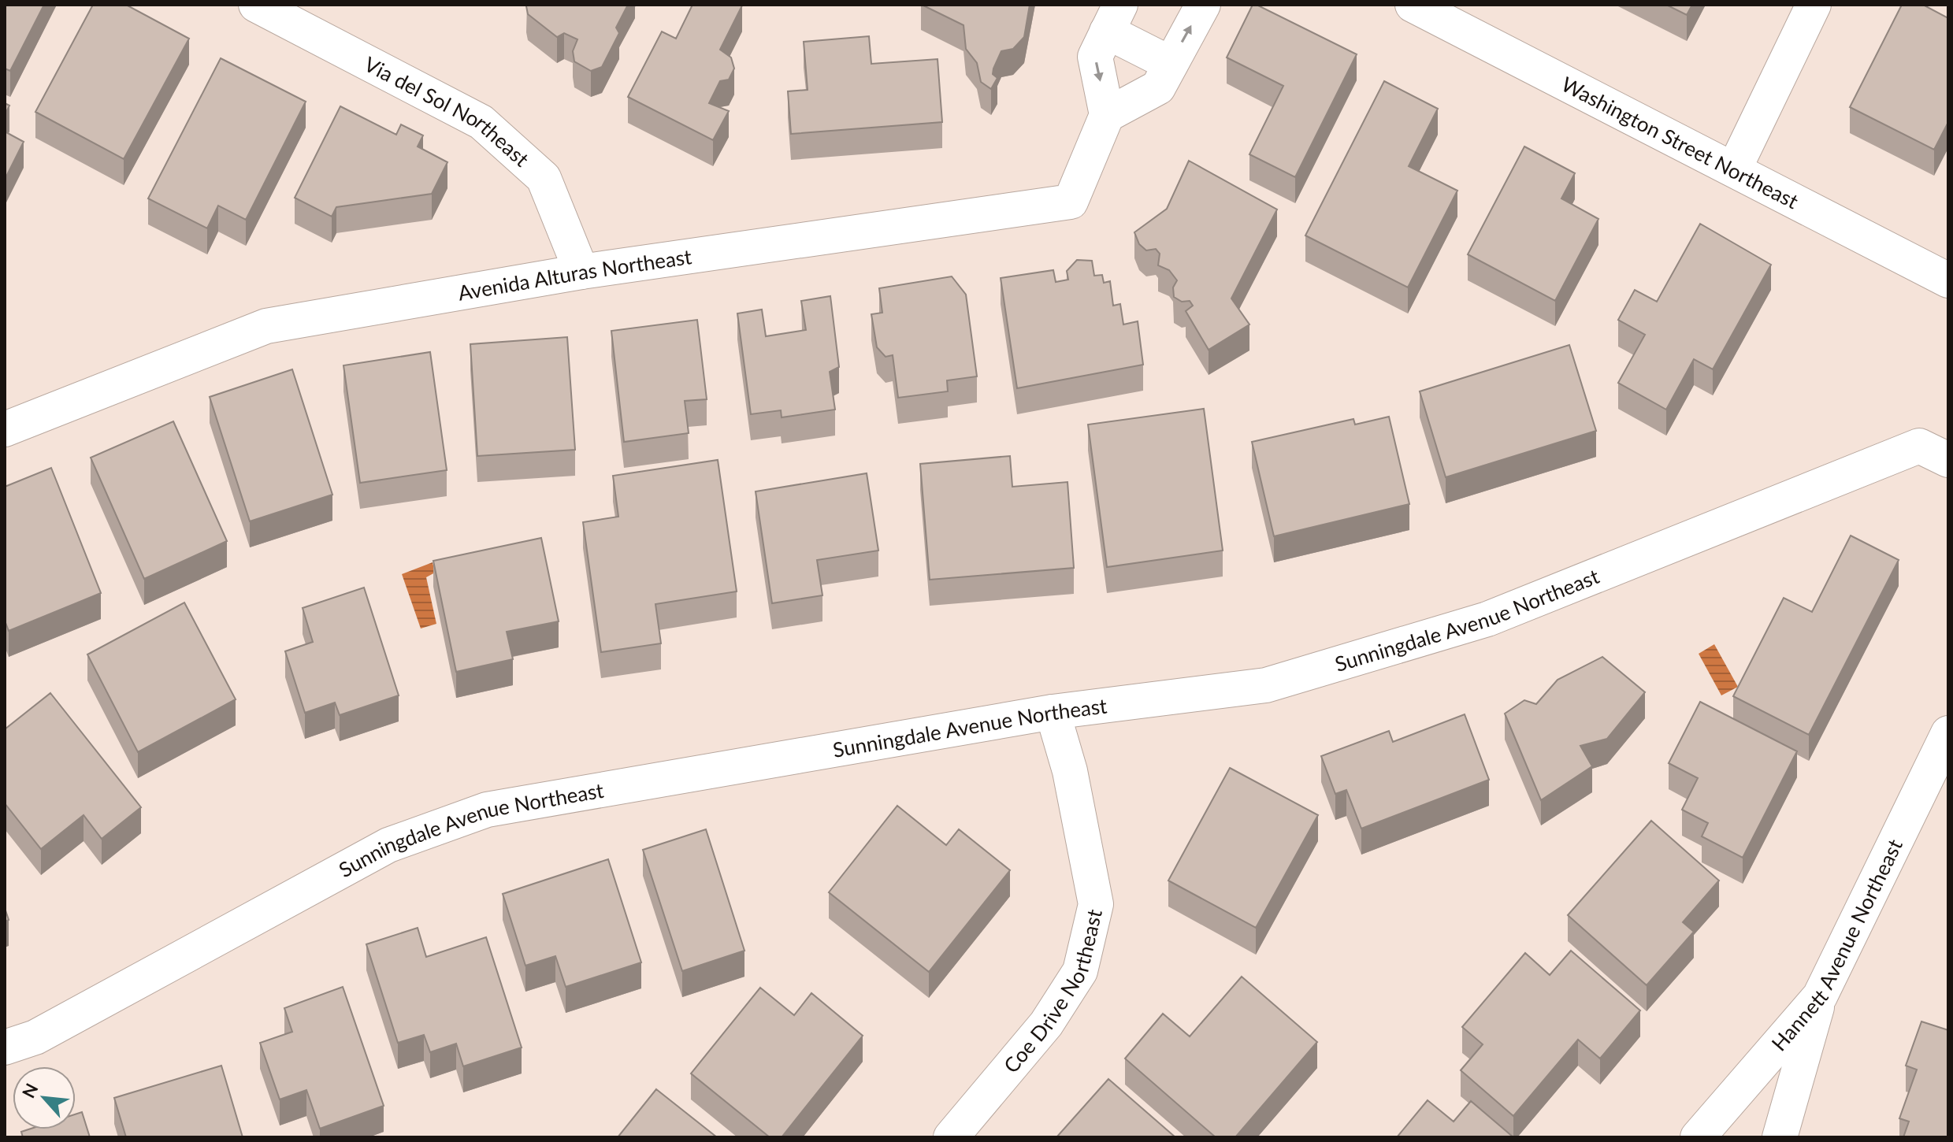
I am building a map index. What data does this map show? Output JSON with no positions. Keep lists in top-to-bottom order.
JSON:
{
  "streets": {
    "street": [
      "Via del Sol Northeast",
      "Washington Street Northeast",
      "Avenida Alturas Northeast",
      "Sunningdale Avenue Northeast",
      "Hannett Avenue Northeast",
      "Coe Drive Northeast"
    ]
  },
  "crossings": [
    ["Via del Sol Northeast", "Avenida Alturas Northeast"],
    ["Sunningdale Avenue Northeast", "Coe Drive Northeast"]
  ],
  "north": "top left"
}
